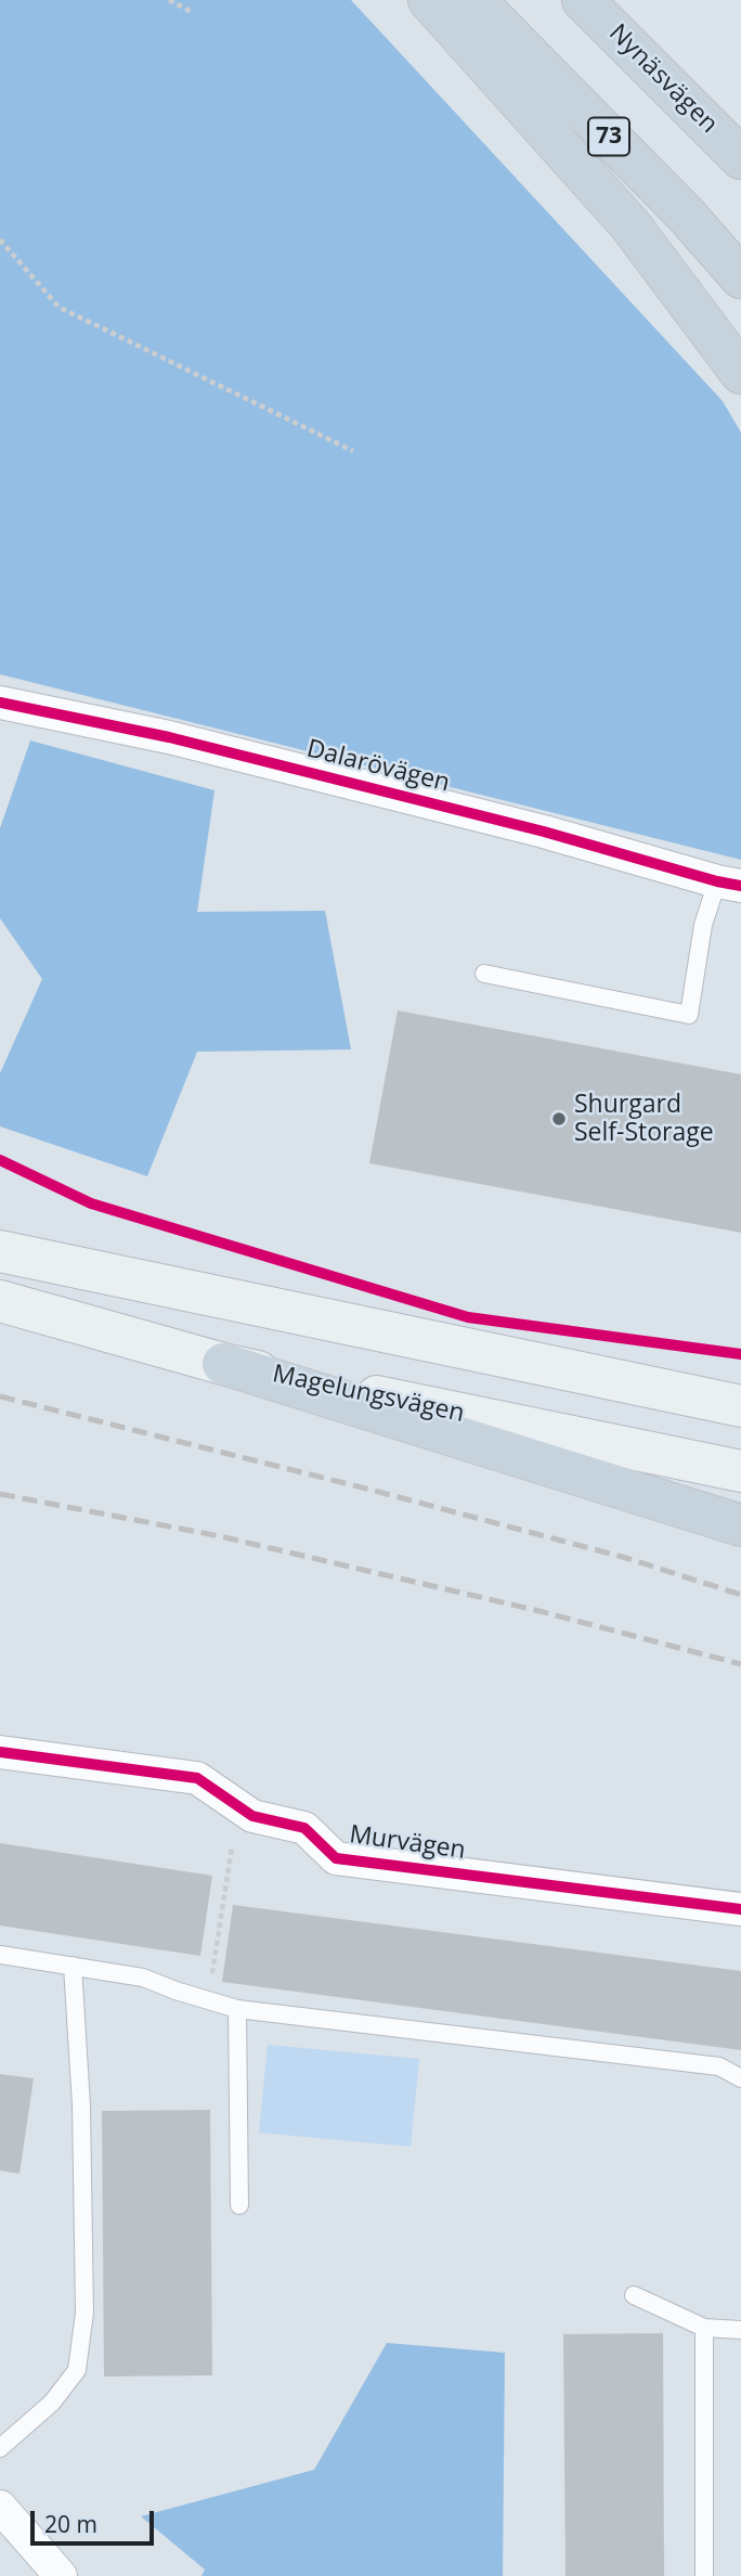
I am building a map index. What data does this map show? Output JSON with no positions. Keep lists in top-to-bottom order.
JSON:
{
  "streets": {
    "highway": ["Nynäsvägen", "73"],
    "street": ["Dalarövägen", "Magelungsvägen", "Murvägen"]
  },
  "places": ["Shurgard Self-Storage"],
  "scale_bar": "20 m"
}
